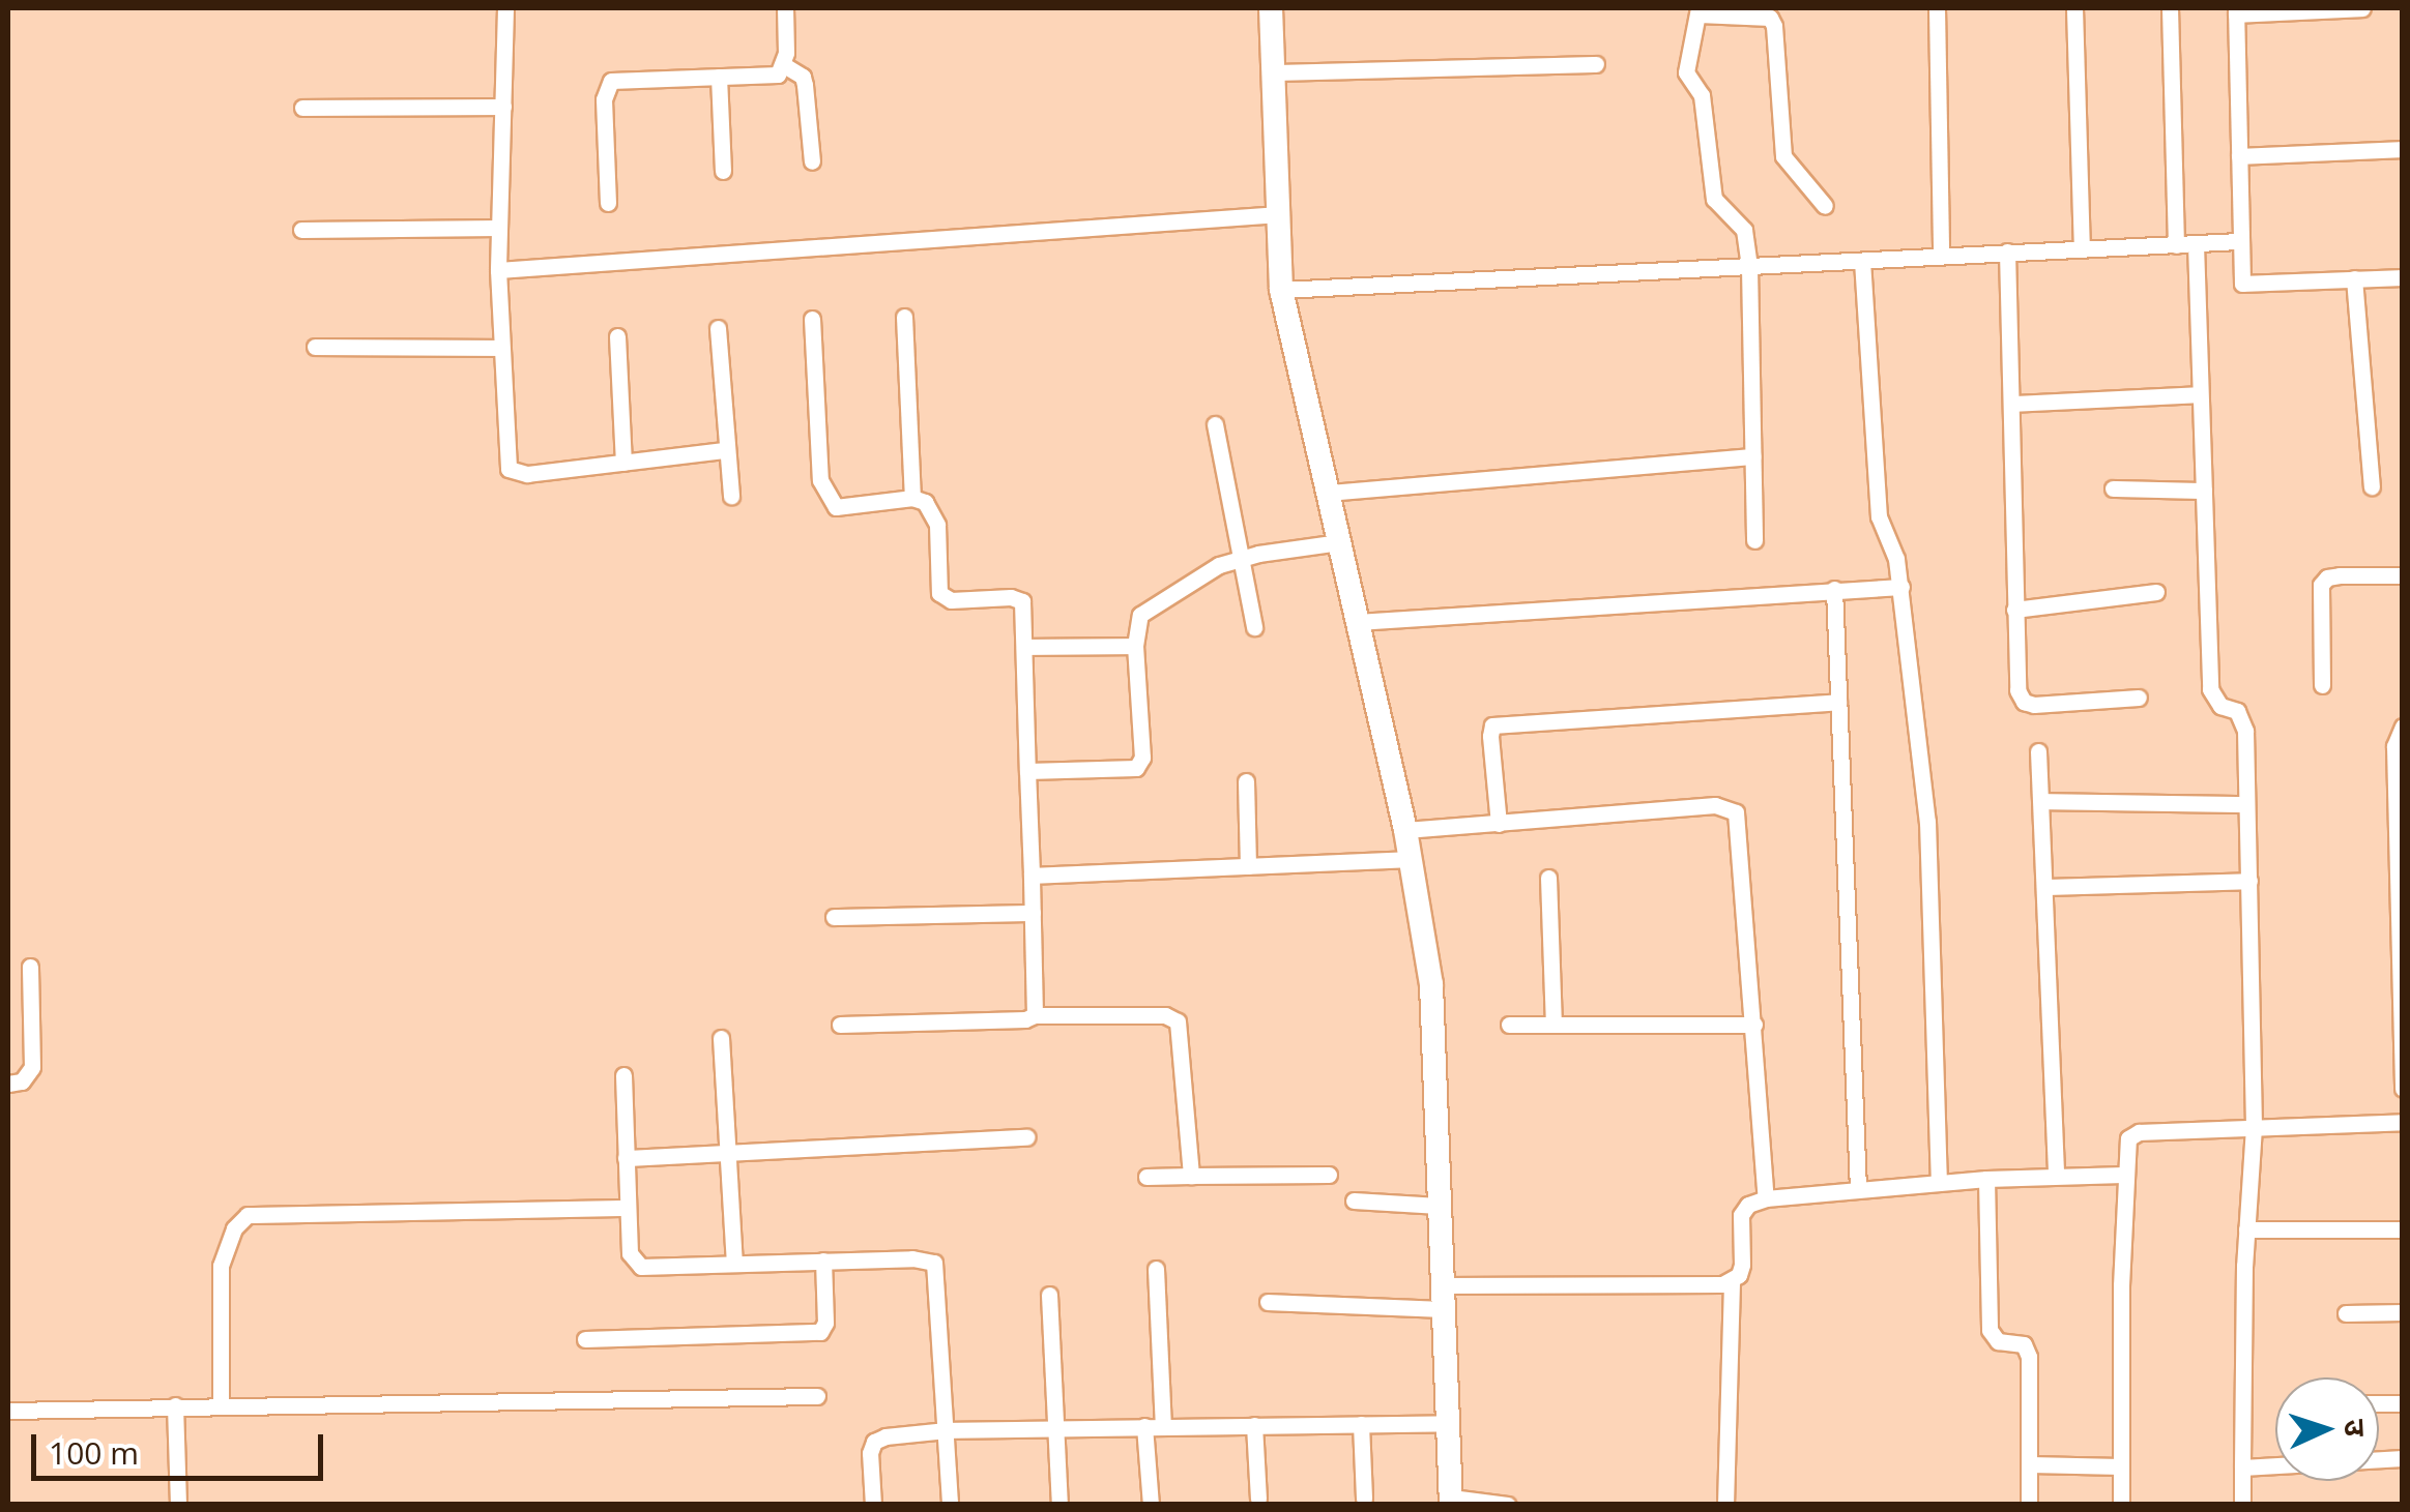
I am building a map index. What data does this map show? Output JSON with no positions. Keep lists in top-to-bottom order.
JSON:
{
  "scale_bar": "100 m",
  "north": "right"
}
